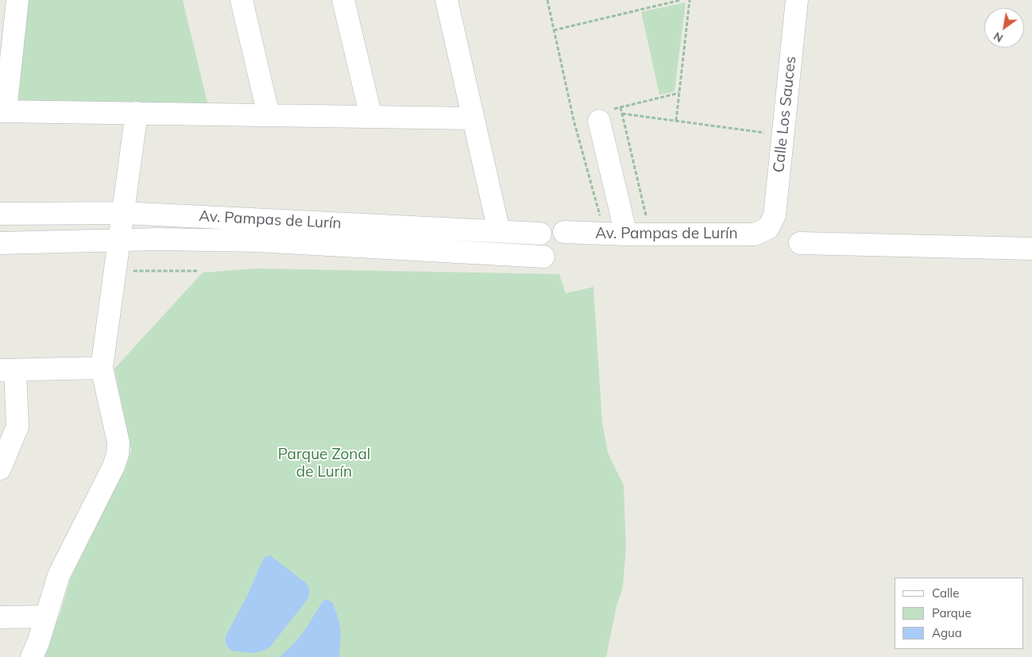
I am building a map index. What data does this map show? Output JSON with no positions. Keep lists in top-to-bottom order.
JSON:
{
  "streets": {
    "street": ["Calle Los Sauces", "Av. Pampas de Lurín"]
  },
  "crossings": [
    ["Calle Los Sauces", "Av. Pampas de Lurín"]
  ],
  "parks": ["Parque Zonal de Lurín"],
  "legend": ["Calle", "Parque", "Agua"],
  "north": "bottom left"
}
